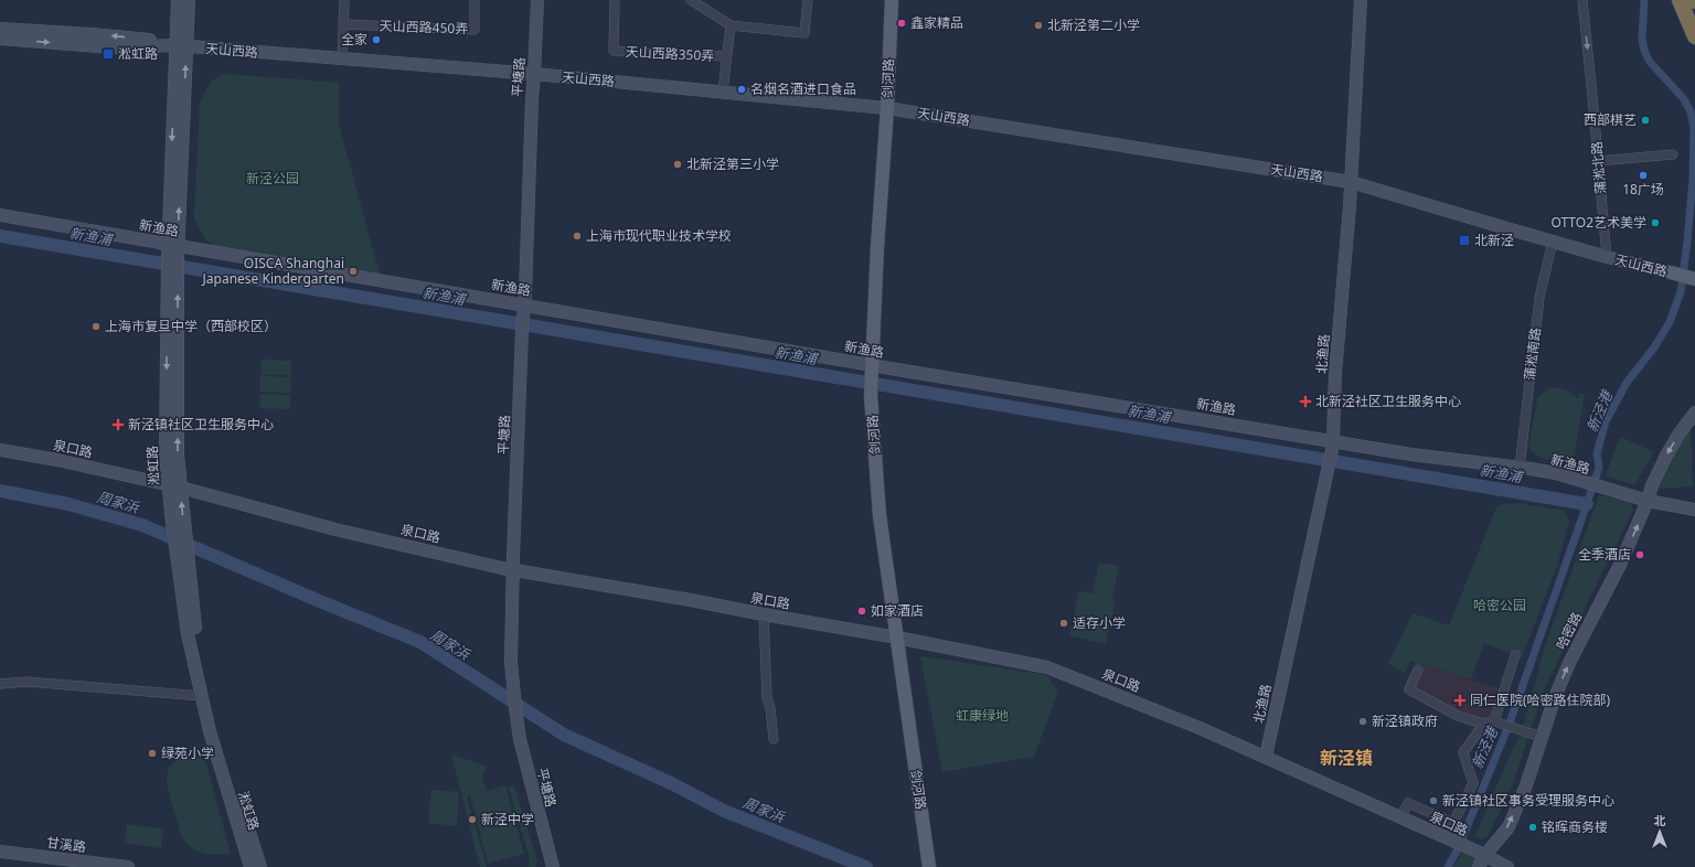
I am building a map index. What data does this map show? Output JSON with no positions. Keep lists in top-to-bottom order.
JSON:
{
  "streets": {
    "main road": ["天山西路", "剑河路"],
    "street": [
      "天山西路450弄",
      "天山西路350弄",
      "平塘路",
      "蒲淞北路",
      "新渔路",
      "北渔路",
      "蒲淞南路",
      "泉口路",
      "淞虹路",
      "哈密路",
      "甘溪路"
    ]
  },
  "crossings": [
    ["天山西路", "天山西路350弄"],
    ["天山西路", "平塘路"],
    ["天山西路", "剑河路"],
    ["天山西路", "蒲淞北路"],
    ["天山西路", "北渔路"],
    ["天山西路", "蒲淞南路"],
    ["天山西路", "淞虹路"],
    ["平塘路", "新渔路"],
    ["平塘路", "泉口路"],
    ["剑河路", "新渔路"],
    ["剑河路", "泉口路"],
    ["新渔路", "北渔路"],
    ["新渔路", "蒲淞南路"],
    ["新渔路", "淞虹路"],
    ["新渔路", "哈密路"],
    ["北渔路", "泉口路"],
    ["泉口路", "淞虹路"],
    ["泉口路", "哈密路"]
  ],
  "one_way": ["蒲淞北路"],
  "districts": ["新泾镇"],
  "water": ["新渔浦", "新泾港", "周家浜"],
  "parks": ["新泾公园", "哈密公园", "虹康绿地"],
  "places": {
    "other": [
      "鑫家精品",
      "北新泾第二小学",
      "全家",
      "名烟名酒进口食品",
      "西部棋艺",
      "北新泾第三小学",
      "18广场",
      "OTTO2艺术美学",
      "上海市现代职业技术学校",
      "OISCA Shanghai Japanese Kindergarten",
      "上海市复旦中学（西部校区）",
      "全季酒店",
      "如家酒店",
      "适存小学",
      "新泾镇政府",
      "绿苑小学",
      "新泾镇社区事务受理服务中心",
      "新泾中学",
      "铭晖商务楼"
    ],
    "transit": ["淞虹路", "北新泾"],
    "health": ["北新泾社区卫生服务中心", "新泾镇社区卫生服务中心", "同仁医院(哈密路住院部)"]
  },
  "north": "top"
}
